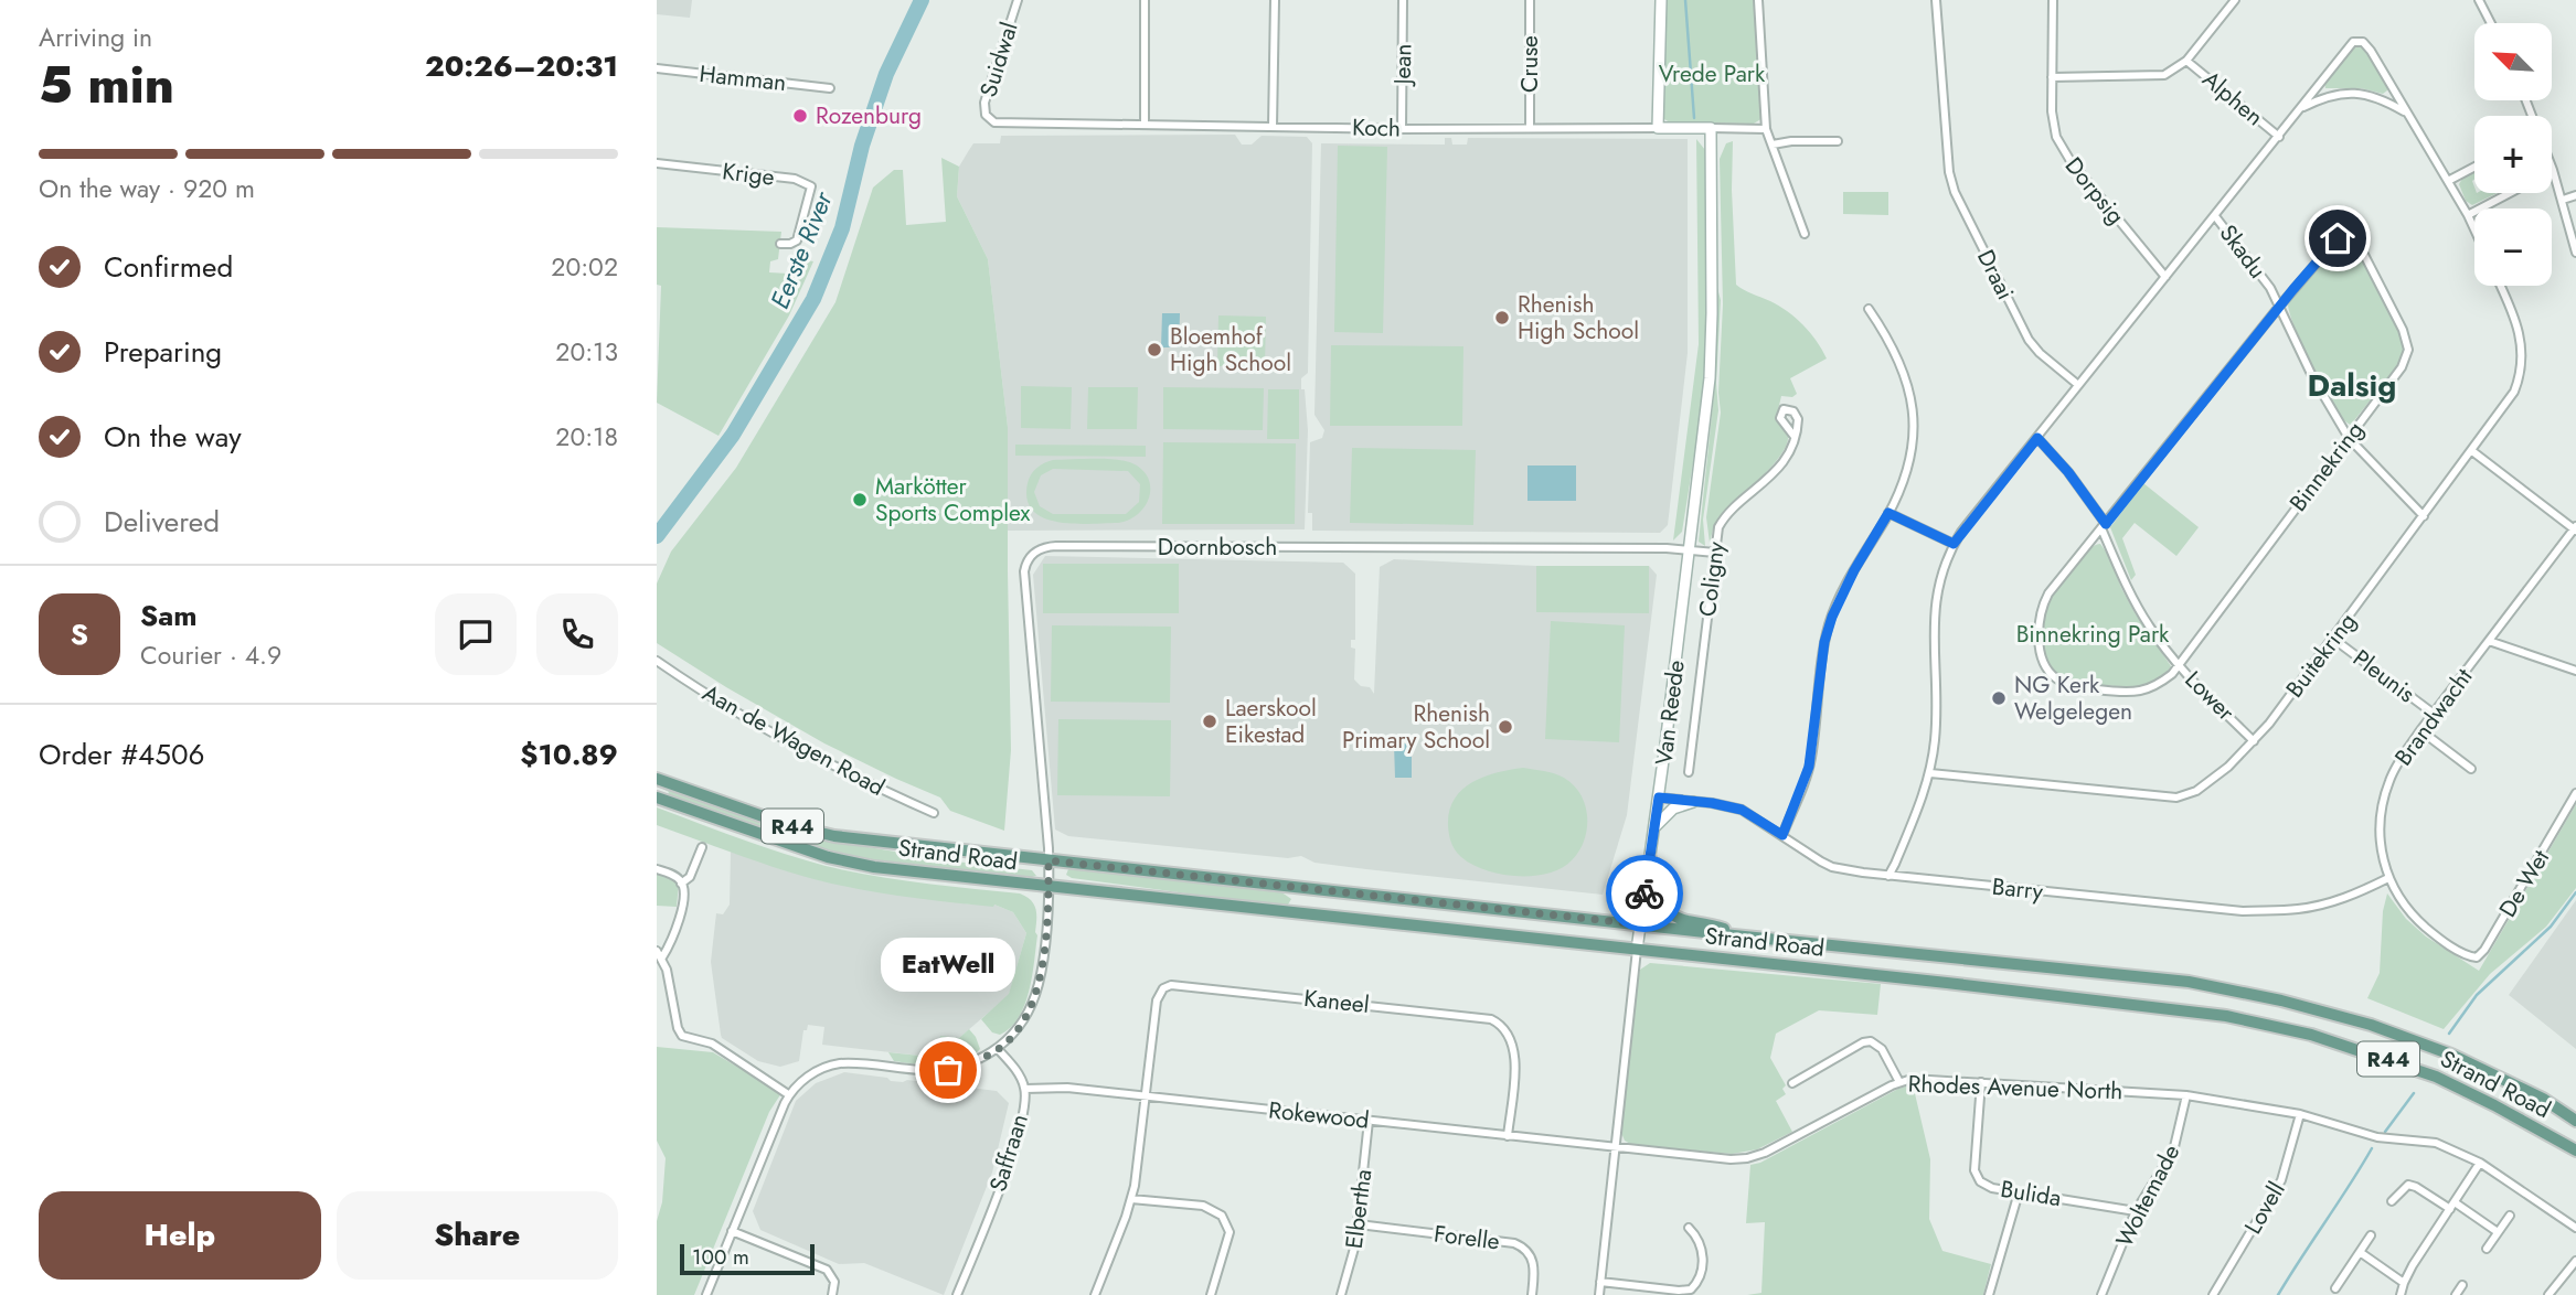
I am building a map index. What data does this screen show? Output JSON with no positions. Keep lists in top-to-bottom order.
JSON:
{
  "streets": {
    "main road": ["R44", "Strand Road"],
    "street": [
      "Suidwal",
      "Jean",
      "Cruse",
      "Hamman",
      "Alphen",
      "Koch",
      "Krige",
      "Dorpsig",
      "Skadu",
      "Draai",
      "Binnekring",
      "Doornbosch",
      "Coligny",
      "Buitekring",
      "Pleunis",
      "Lower",
      "Van Reede",
      "Brandwacht",
      "Aan de Wagen Road",
      "De Wet",
      "Barry",
      "Kaneel",
      "Rhodes Avenue North",
      "Rokewood",
      "Saffraan",
      "Bulida",
      "Woltemade",
      "Lovell",
      "Elbertha",
      "Forelle"
    ]
  },
  "crossings": [
    ["Suidwal", "Koch"],
    ["Jean", "Koch"],
    ["Cruse", "Koch"],
    ["Koch", "Van Reede"],
    ["Skadu", "Binnekring"],
    ["Skadu", "Buitekring"],
    ["Binnekring", "Lower"],
    ["Doornbosch", "Coligny"],
    ["Doornbosch", "Van Reede"],
    ["Doornbosch", "Strand Road"],
    ["Buitekring", "Pleunis"],
    ["Buitekring", "Lower"],
    ["Pleunis", "Brandwacht"],
    ["Van Reede", "Strand Road"],
    ["Van Reede", "Barry"],
    ["Van Reede", "Rhodes Avenue North"],
    ["Van Reede", "Rokewood"],
    ["Brandwacht", "De Wet"],
    ["Brandwacht", "Barry"],
    ["Kaneel", "Rokewood"],
    ["Rhodes Avenue North", "Rokewood"],
    ["Rhodes Avenue North", "Bulida"],
    ["Rhodes Avenue North", "Woltemade"],
    ["Rhodes Avenue North", "Lovell"],
    ["Rokewood", "Saffraan"],
    ["Rokewood", "Elbertha"],
    ["Bulida", "Woltemade"],
    ["Elbertha", "Forelle"]
  ],
  "districts": ["Dalsig"],
  "water": ["Eerste River"],
  "parks": ["Vrede Park", "Binnekring Park"],
  "places": [
    "Rozenburg",
    "Rhenish High School",
    "Bloemhof High School",
    "Markötter Sports Complex",
    "NG Kerk Welgelegen",
    "Laerskool Eikestad",
    "Rhenish Primary School",
    "EatWell"
  ],
  "scale_bar": "100 m",
  "north": "top left",
  "page": {
    "heading": ["5 min", "Arriving in", "20:26–20:31"],
    "panel": [
      "Sam",
      "Courier · 4.9",
      "Order #4506",
      "$10.89"
    ],
    "map_buttons": ["+", "−"],
    "bar": "On the way · 920 m",
    "list": [
      ["Confirmed", "20:02"],
      ["Preparing", "20:13"],
      ["On the way", "20:18"],
      "Delivered"
    ],
    "round": "S",
    "bubble": "EatWell",
    "buttons": ["Help", "Share"],
    "scale": "100 m"
  }
}
